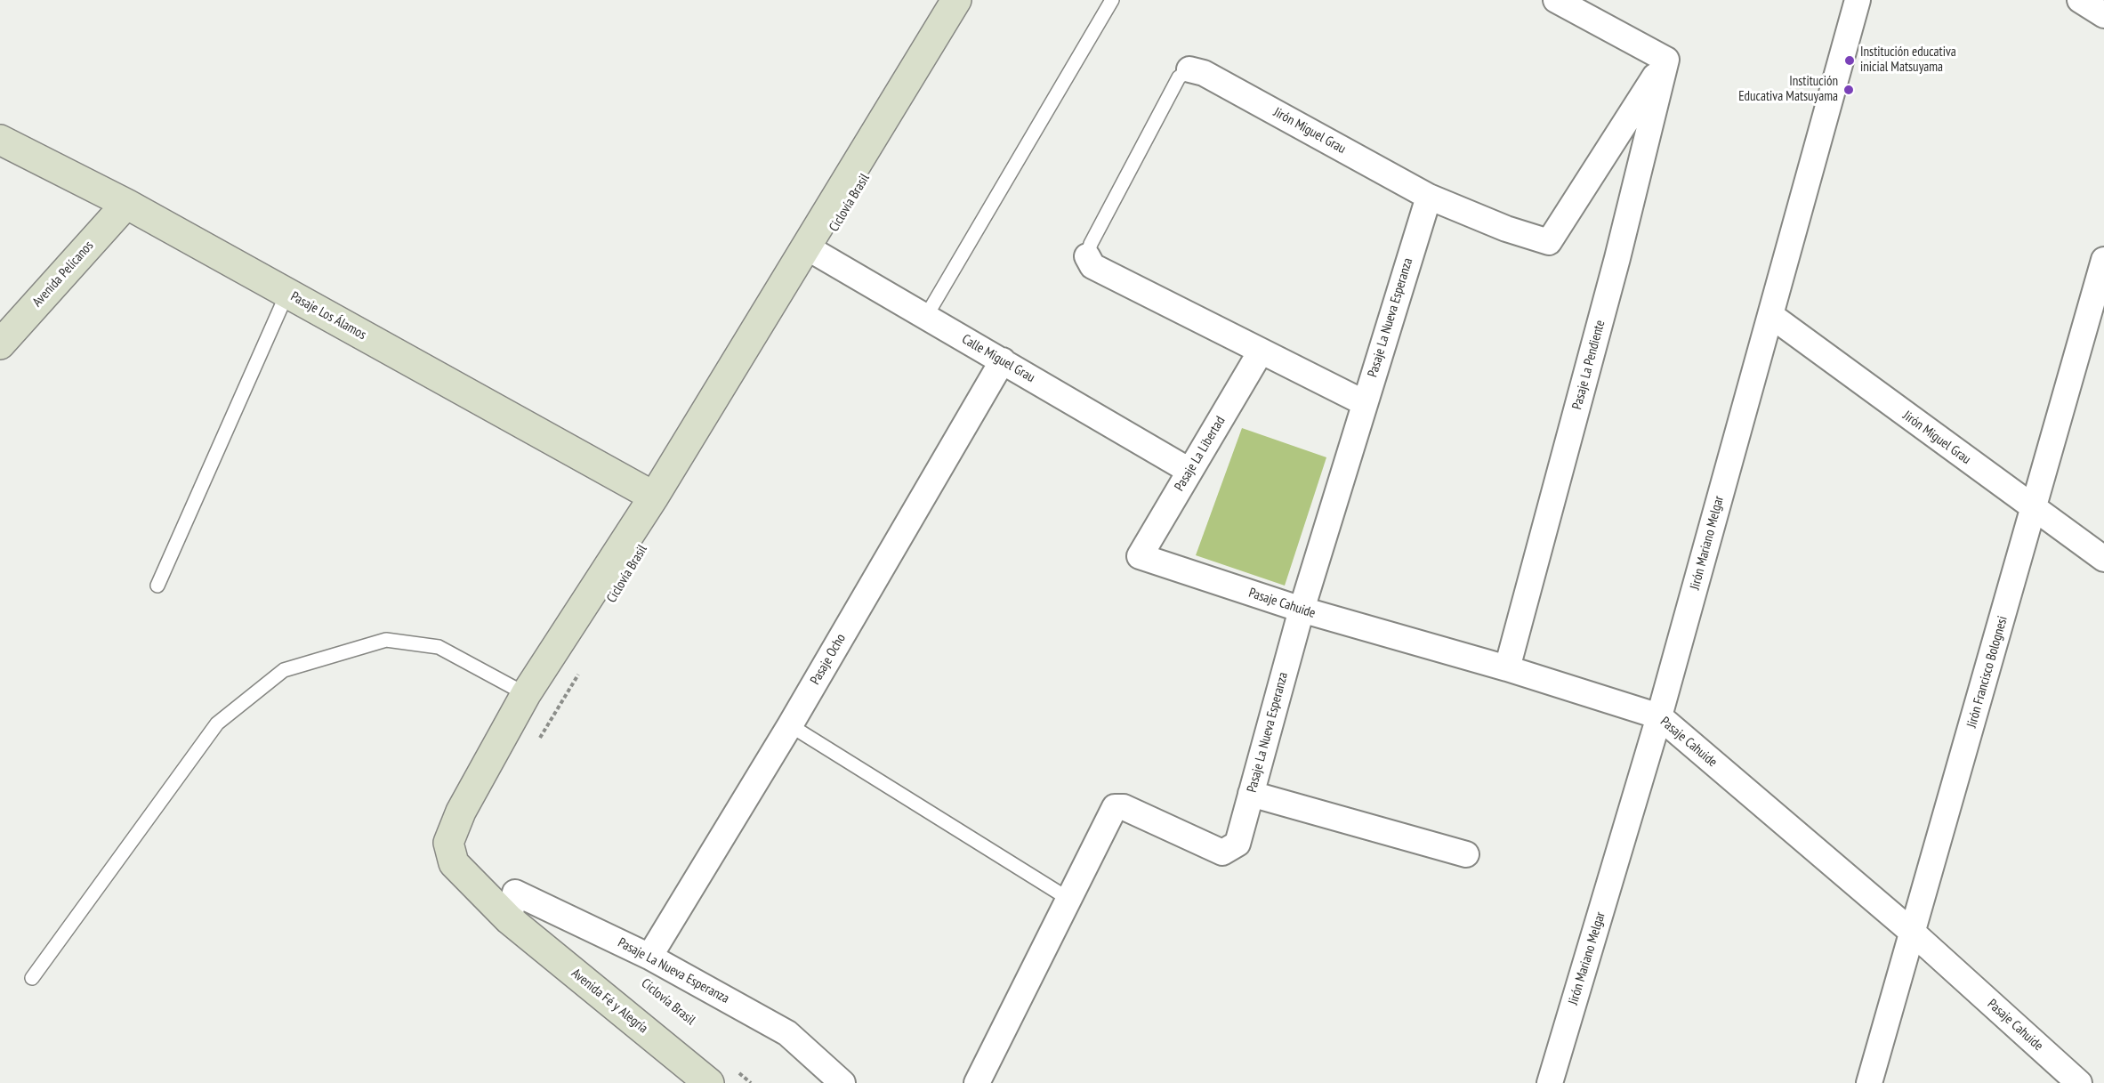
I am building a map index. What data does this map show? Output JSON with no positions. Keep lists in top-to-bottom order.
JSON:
{
  "streets": {
    "main road": ["Avenida Pelícanos", "Pasaje Los Álamos", "Avenida Fé y Alegría"],
    "street": [
      "Jirón Miguel Grau",
      "Pasaje La Nueva Esperanza",
      "Calle Miguel Grau",
      "Pasaje La Pendiente",
      "Pasaje La Libertad",
      "Jirón Mariano Melgar",
      "Pasaje Cahuide",
      "Pasaje Ocho",
      "Jirón Francisco Bolognesi"
    ]
  },
  "crossings": [
    ["Jirón Miguel Grau", "Pasaje La Nueva Esperanza"],
    ["Jirón Miguel Grau", "Pasaje La Pendiente"],
    ["Jirón Miguel Grau", "Jirón Mariano Melgar"],
    ["Jirón Miguel Grau", "Jirón Francisco Bolognesi"],
    ["Avenida Pelícanos", "Pasaje Los Álamos"],
    ["Pasaje Los Álamos", "Avenida Fé y Alegría"],
    ["Pasaje La Nueva Esperanza", "Pasaje Cahuide"],
    ["Pasaje La Nueva Esperanza", "Pasaje Ocho"],
    ["Pasaje La Nueva Esperanza", "Avenida Fé y Alegría"],
    ["Calle Miguel Grau", "Pasaje La Libertad"],
    ["Calle Miguel Grau", "Pasaje Ocho"],
    ["Calle Miguel Grau", "Avenida Fé y Alegría"],
    ["Pasaje La Pendiente", "Pasaje Cahuide"],
    ["Pasaje La Libertad", "Pasaje Cahuide"],
    ["Jirón Mariano Melgar", "Pasaje Cahuide"],
    ["Pasaje Cahuide", "Jirón Francisco Bolognesi"]
  ],
  "places": ["Institución educativa inicial Matsuyama", "Institución Educativa Matsuyama"]
}
